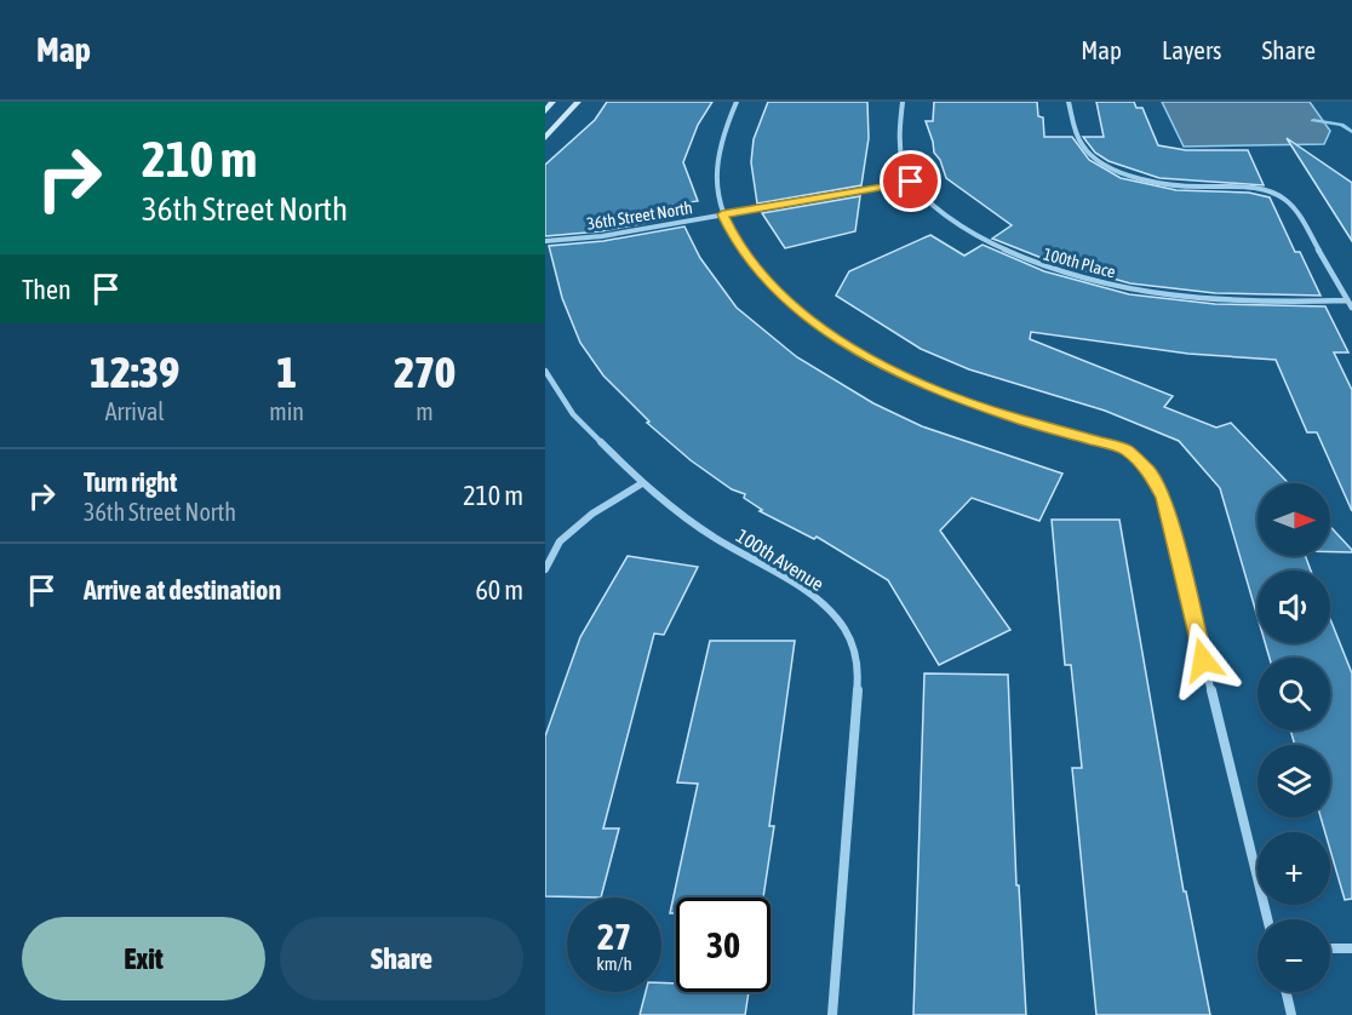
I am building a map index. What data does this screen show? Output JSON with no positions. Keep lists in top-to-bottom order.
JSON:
{
  "streets": {
    "street": ["36th Street North", "100th Place", "100th Avenue"]
  },
  "crossings": [
    ["36th Street North", "100th Place"]
  ],
  "north": "right",
  "page": {
    "header": "Map",
    "nav": ["Map", "Layers", "Share"],
    "turn": ["210 m", "36th Street North"],
    "then": "Then",
    "eta": [
      "12:39",
      "Arrival",
      "1",
      "min",
      "270",
      "m"
    ],
    "list": [
      {
        "name": "Turn right",
        "note": "36th Street North",
        "value": "210 m"
      },
      {
        "name": "Arrive at destination",
        "value": "60 m"
      }
    ],
    "map_buttons": ["+", "−"],
    "speed": "27 km/h",
    "limit": "30",
    "buttons": ["Exit", "Share"]
  }
}
